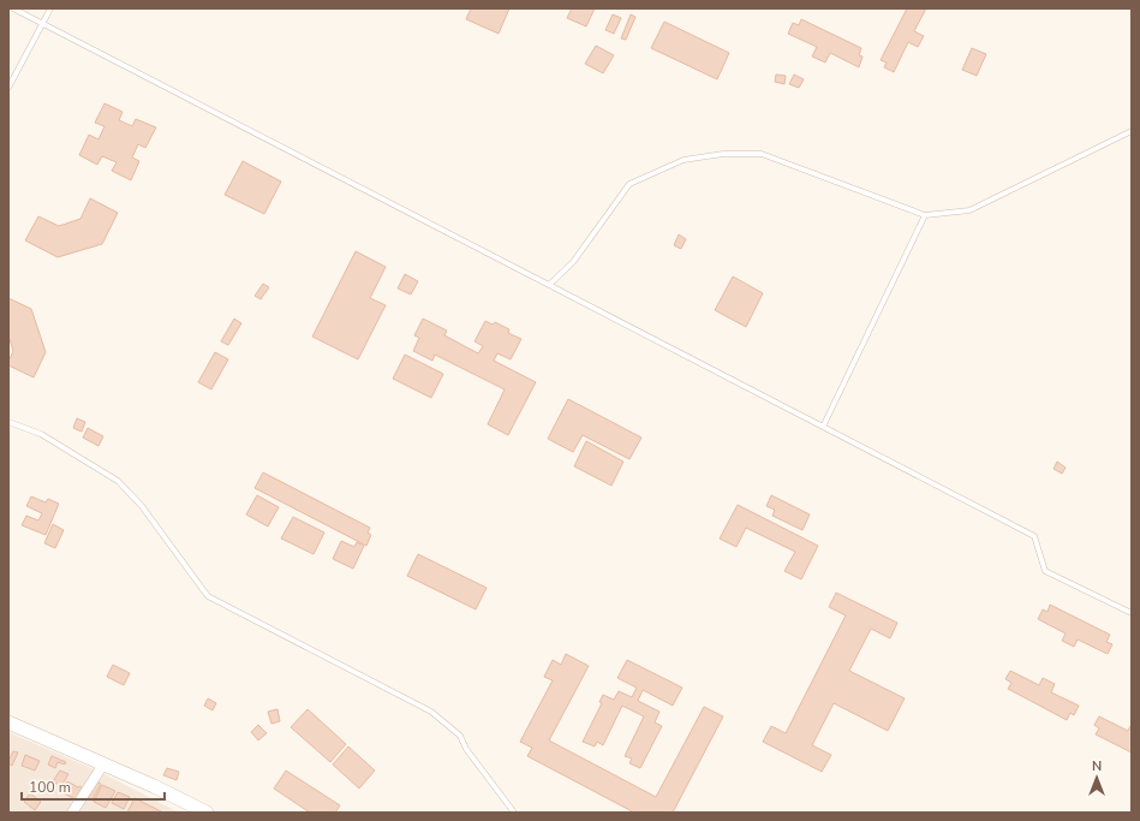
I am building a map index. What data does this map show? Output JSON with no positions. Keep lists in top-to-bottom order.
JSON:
{
  "scale_bar": "100 m",
  "north": "top"
}
